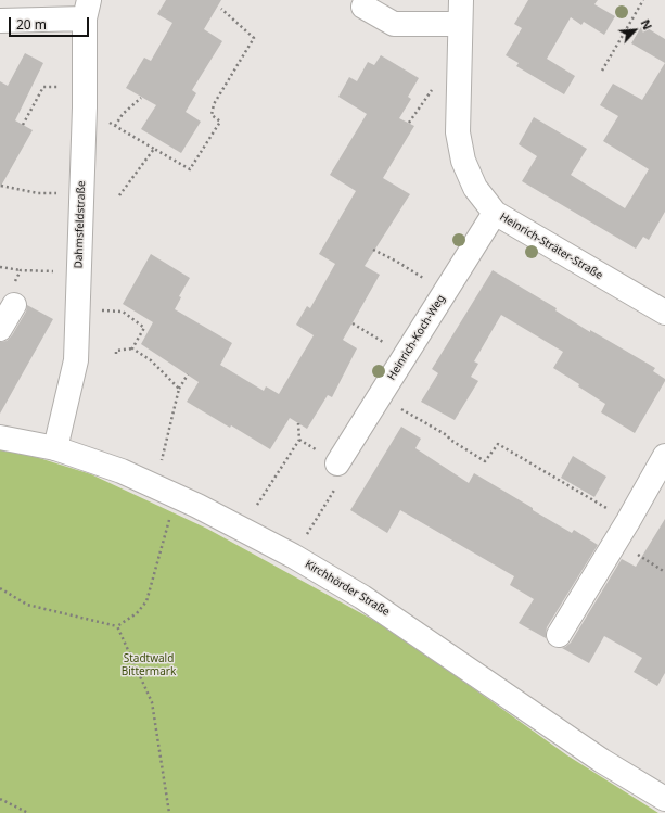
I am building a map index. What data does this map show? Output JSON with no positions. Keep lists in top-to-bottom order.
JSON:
{
  "streets": {
    "street": [
      "Dahmsfeldstraße",
      "Heinrich-Sträter-Straße",
      "Heinrich-Koch-Weg",
      "Kirchhörder Straße"
    ]
  },
  "crossings": [
    ["Dahmsfeldstraße", "Kirchhörder Straße"],
    ["Heinrich-Sträter-Straße", "Heinrich-Koch-Weg"]
  ],
  "parks": ["Stadtwald Bittermark"],
  "scale_bar": "20 m",
  "north": "top right"
}
